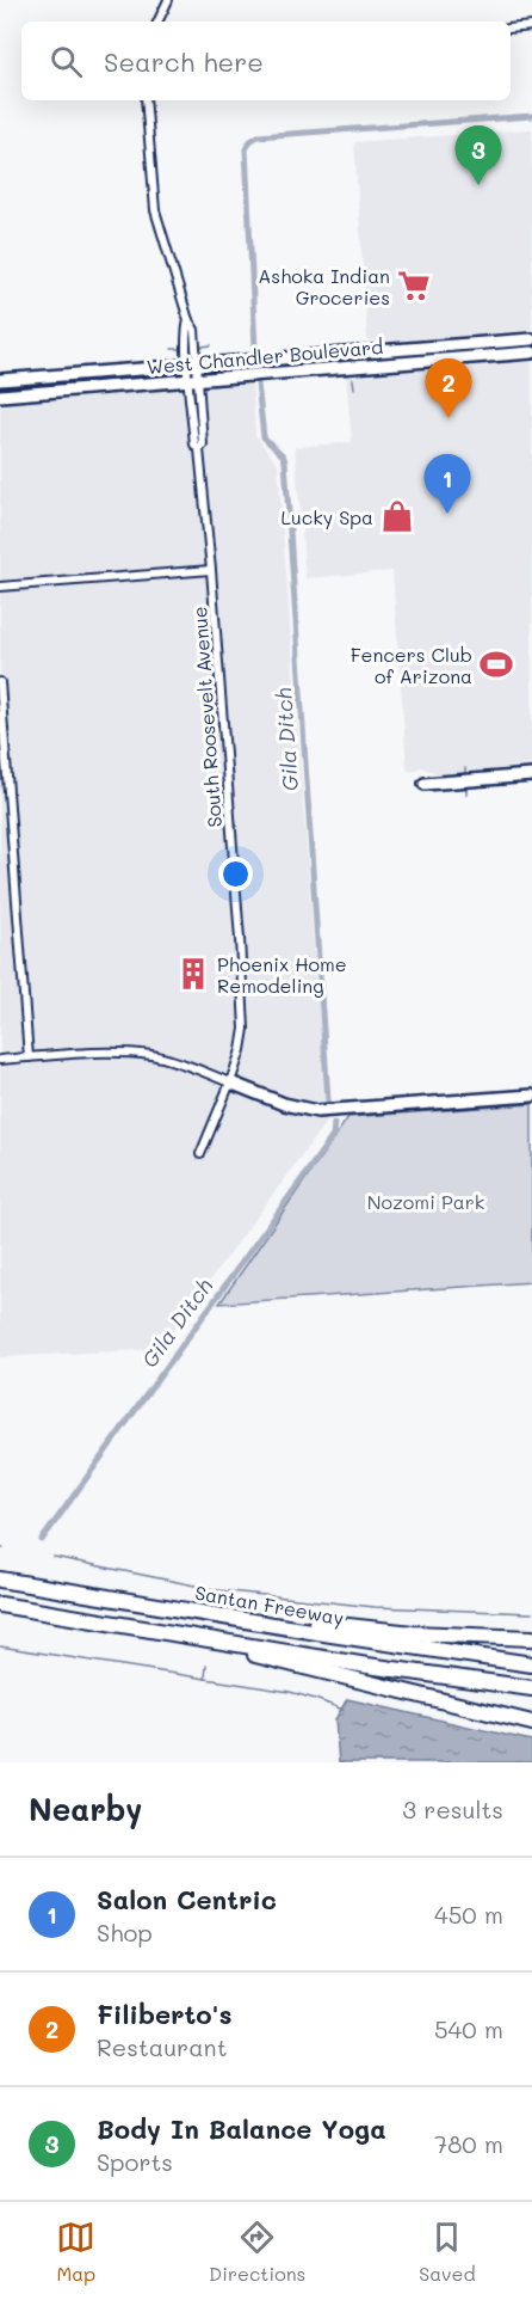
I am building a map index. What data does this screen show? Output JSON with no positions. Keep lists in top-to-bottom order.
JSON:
{
  "streets": {
    "highway": ["Santan Freeway"],
    "main road": ["West Chandler Boulevard"],
    "street": ["South Roosevelt Avenue"]
  },
  "crossings": [
    ["West Chandler Boulevard", "South Roosevelt Avenue"]
  ],
  "water": ["Gila Ditch"],
  "parks": ["Nozomi Park"],
  "places": {
    "supermarket": ["Ashoka Indian Groceries"],
    "shop": ["Lucky Spa"],
    "sports": ["Fencers Club of Arizona"],
    "building": ["Phoenix Home Remodeling"]
  },
  "page": {
    "search": "Search here",
    "pins": ["3", "2", "1"],
    "heading": ["Nearby", "3 results"],
    "list": [
      {
        "mark": "1",
        "name": "Salon Centric",
        "note": "Shop",
        "value": "450 m"
      },
      {
        "mark": "2",
        "name": "Filiberto's",
        "note": "Restaurant",
        "value": "540 m"
      },
      {
        "mark": "3",
        "name": "Body In Balance Yoga",
        "note": "Sports",
        "value": "780 m"
      }
    ],
    "nav": ["Map", "Directions", "Saved"]
  }
}
